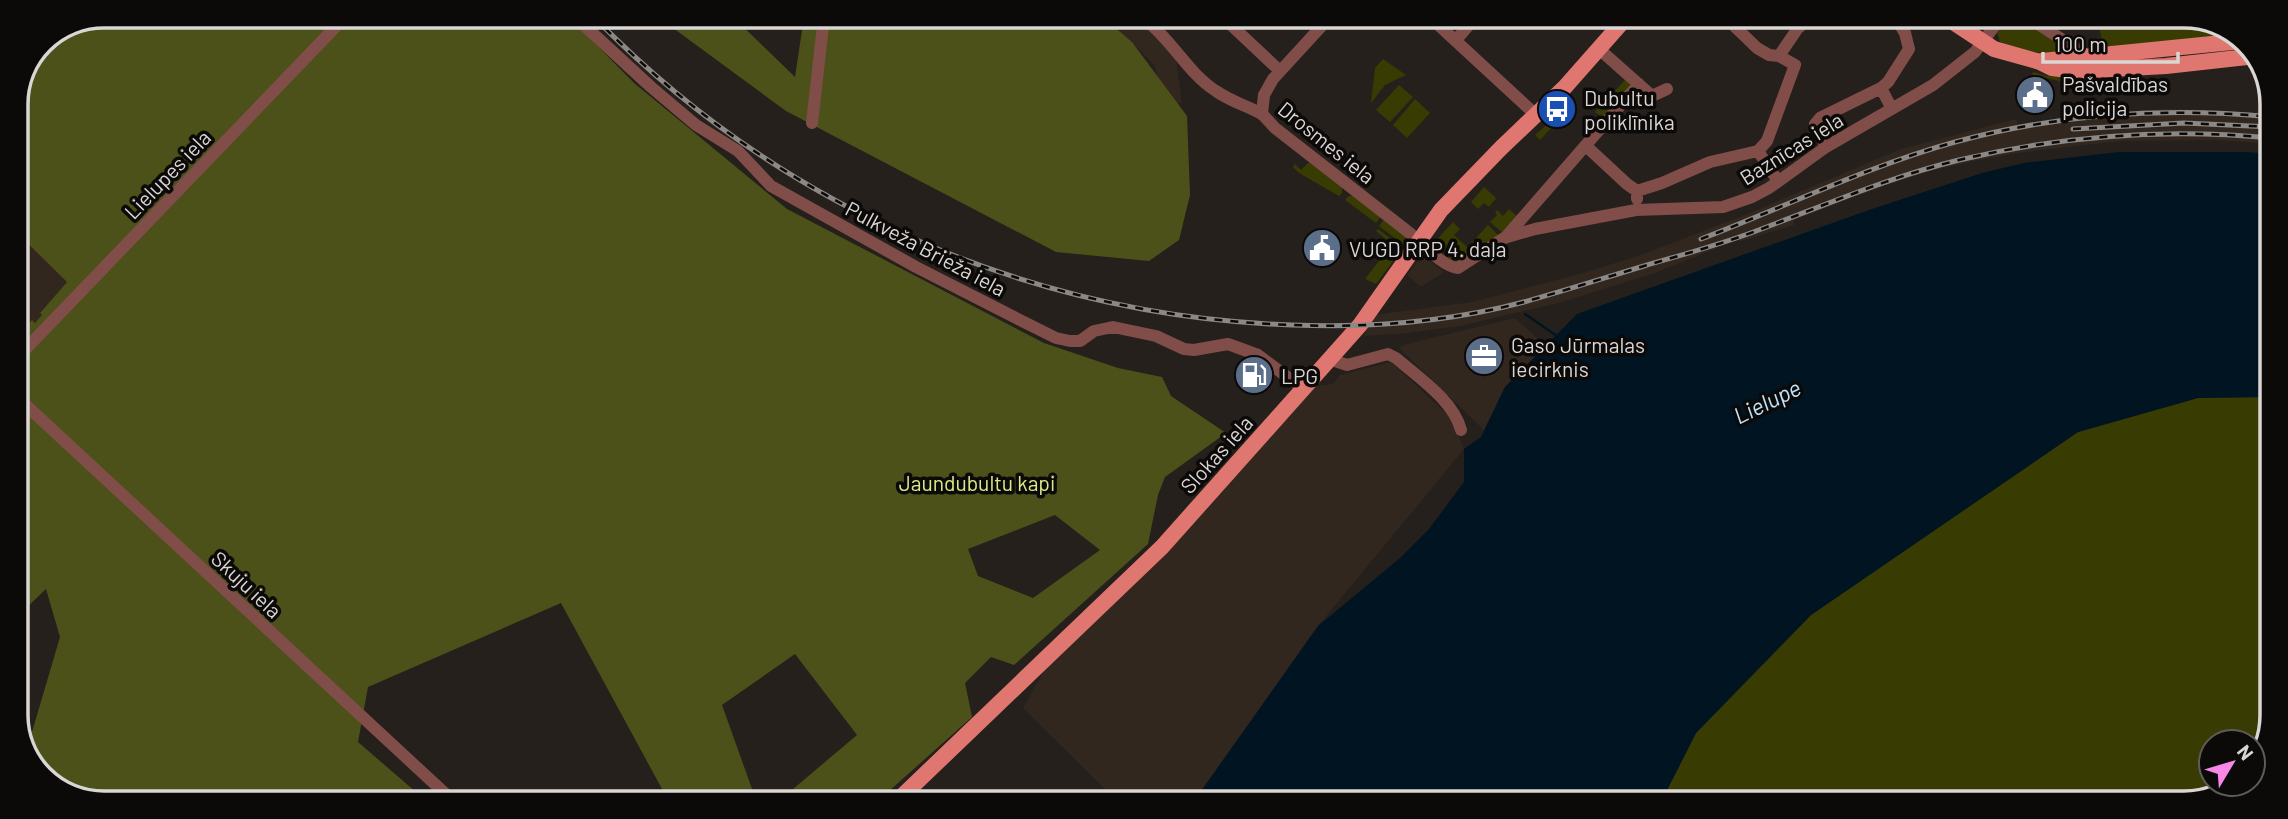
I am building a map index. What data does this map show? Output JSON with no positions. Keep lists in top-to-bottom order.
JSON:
{
  "streets": {
    "main road": ["Slokas iela"],
    "street": [
      "Drosmes iela",
      "Baznīcas iela",
      "Lielupes iela",
      "Pulkveža Brieža iela",
      "Skuju iela"
    ]
  },
  "crossings": [
    ["Drosmes iela", "Baznīcas iela"],
    ["Drosmes iela", "Slokas iela"],
    ["Pulkveža Brieža iela", "Slokas iela"]
  ],
  "water": ["Lielupe"],
  "parks": ["Jaundubultu kapi"],
  "places": {
    "public building": ["Pašvaldības policija", "VUGD RRP 4. daļa"],
    "bus stop": ["Dubultu poliklīnika"],
    "office": ["Gaso Jūrmalas iecirknis"],
    "fuel station": ["LPG"]
  },
  "scale_bar": "100 m",
  "north": "top right"
}
